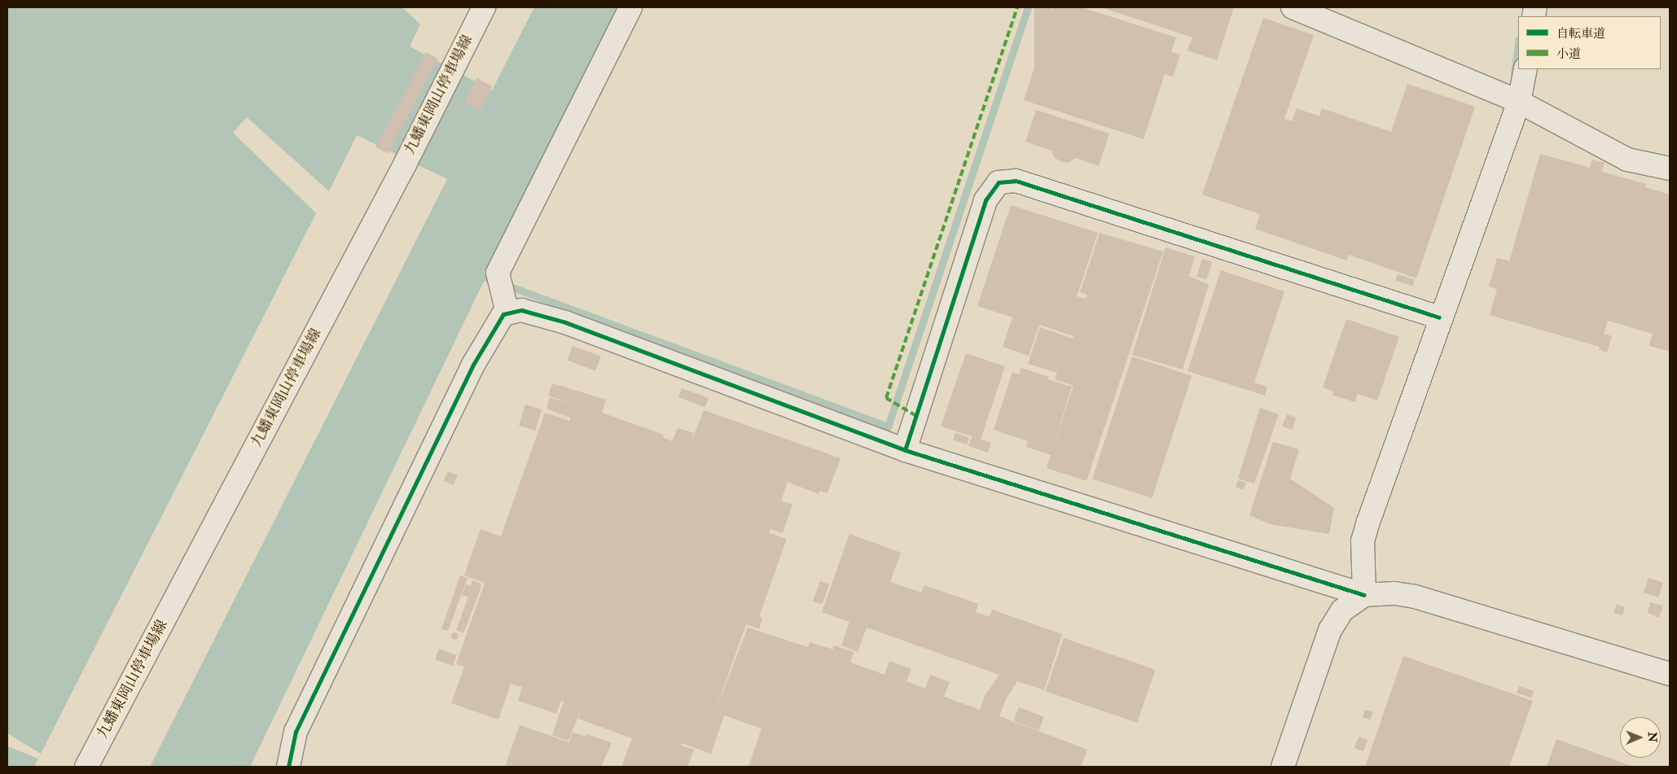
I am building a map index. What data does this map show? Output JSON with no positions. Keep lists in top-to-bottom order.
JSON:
{
  "streets": {
    "street": ["九蟠東岡山停車場線"]
  },
  "legend": ["自転車道", "小道"],
  "north": "right"
}
